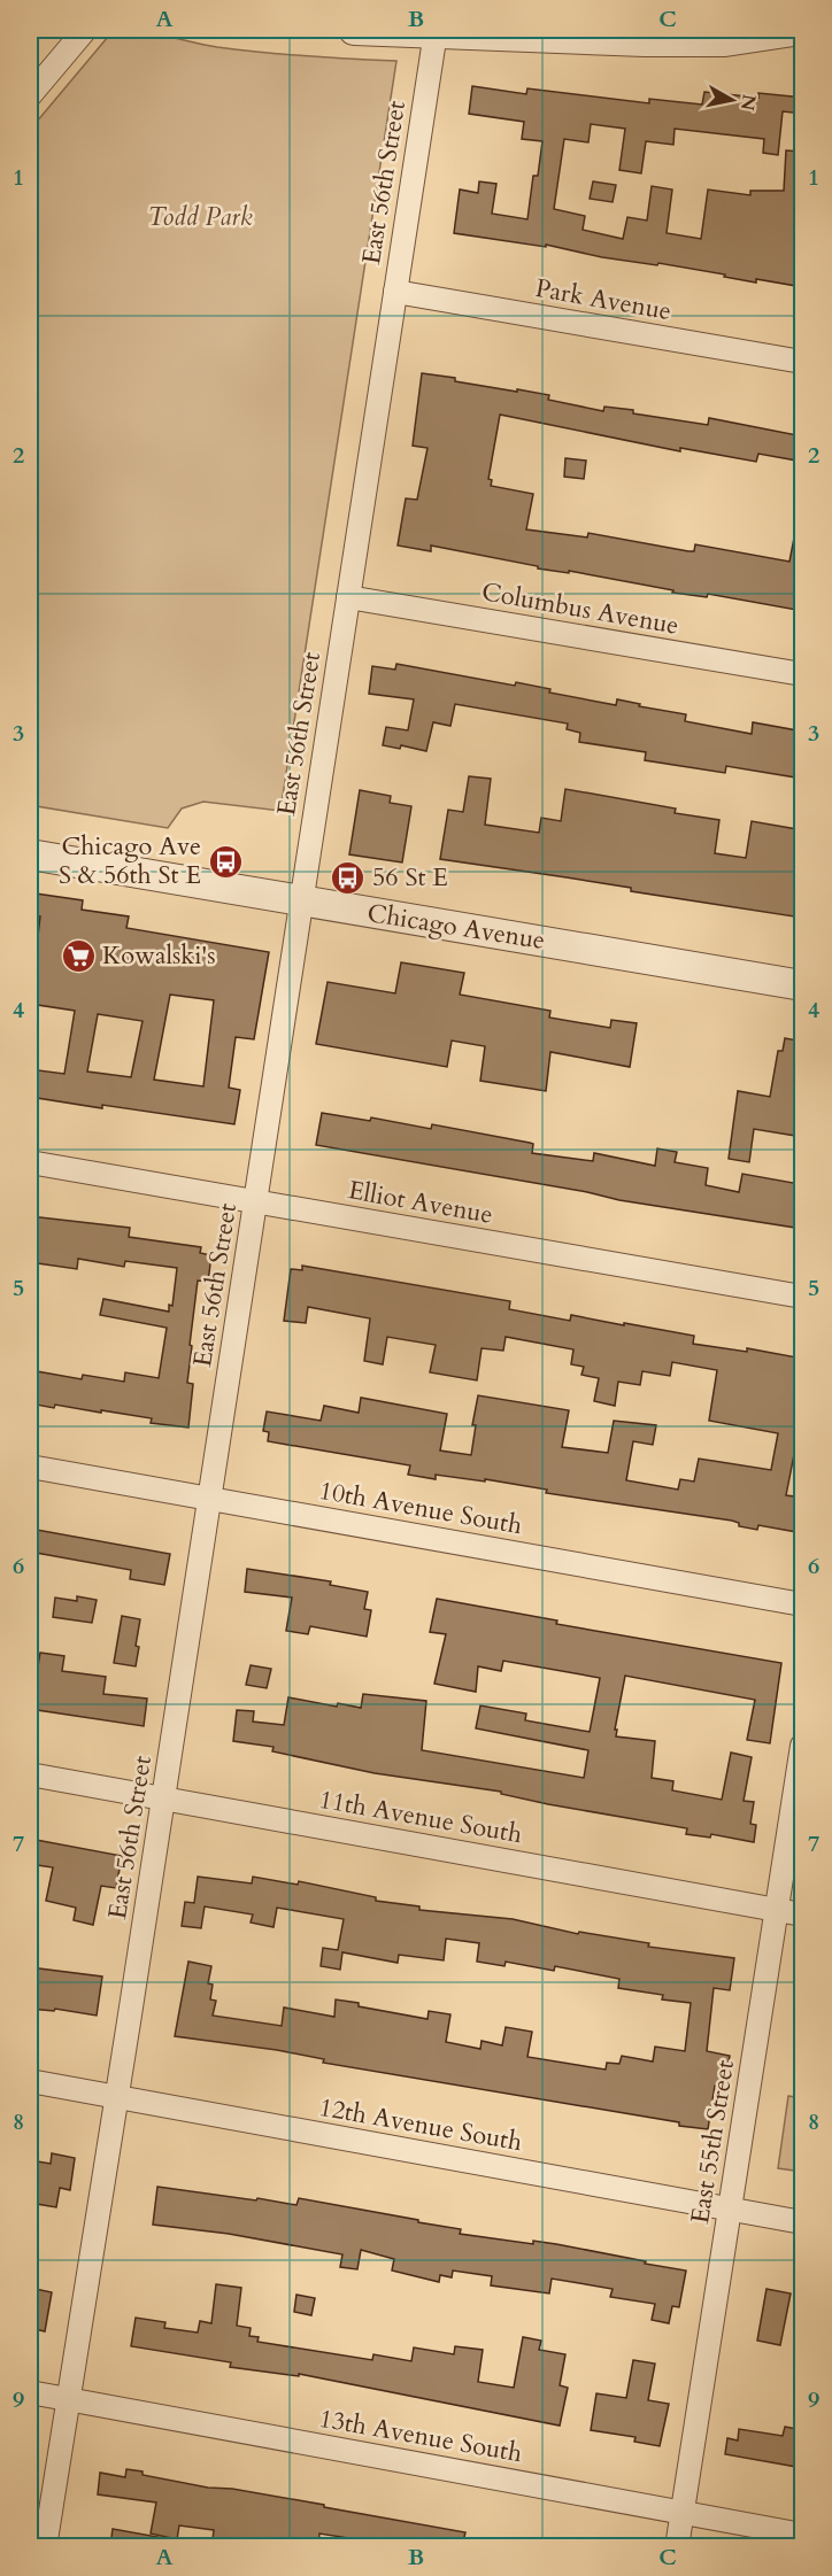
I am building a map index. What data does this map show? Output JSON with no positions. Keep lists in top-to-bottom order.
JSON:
{
  "streets": {
    "street": [
      "East 56th Street",
      "Park Avenue",
      "Columbus Avenue",
      "Chicago Avenue",
      "Elliot Avenue",
      "10th Avenue South",
      "11th Avenue South",
      "12th Avenue South",
      "East 55th Street",
      "13th Avenue South"
    ]
  },
  "crossings": [
    ["East 56th Street", "Park Avenue"],
    ["East 56th Street", "Columbus Avenue"],
    ["East 56th Street", "Chicago Avenue"],
    ["East 56th Street", "Elliot Avenue"],
    ["East 56th Street", "10th Avenue South"],
    ["East 56th Street", "11th Avenue South"],
    ["East 56th Street", "12th Avenue South"],
    ["East 56th Street", "13th Avenue South"],
    ["11th Avenue South", "East 55th Street"],
    ["12th Avenue South", "East 55th Street"],
    ["East 55th Street", "13th Avenue South"]
  ],
  "parks": ["Todd Park"],
  "places": {
    "bus stop": ["Chicago Ave S & 56th St E", "56 St E"],
    "supermarket": ["Kowalski's"]
  },
  "north": "right",
  "grid": {
    "columns": ["A", "B", "C"],
    "rows": [
      "1",
      "2",
      "3",
      "4",
      "5",
      "6",
      "7",
      "8",
      "9"
    ]
  }
}
